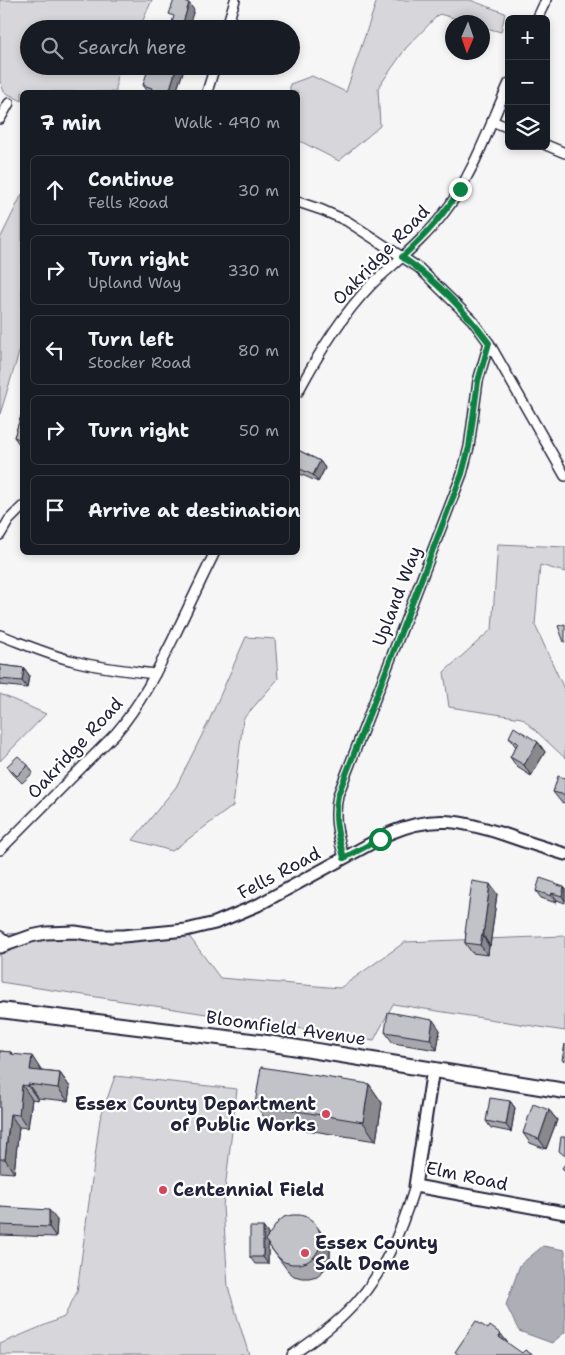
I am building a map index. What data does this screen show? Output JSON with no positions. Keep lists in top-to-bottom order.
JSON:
{
  "streets": {
    "main road": ["Bloomfield Avenue"],
    "street": [
      "Oakridge Road",
      "Upland Way",
      "Fells Road",
      "Elm Road"
    ]
  },
  "crossings": [
    ["Upland Way", "Fells Road"],
    ["Bloomfield Avenue", "Elm Road"]
  ],
  "places": ["Essex County Department of Public Works", "Centennial Field", "Essex County Salt Dome"],
  "north": "bottom",
  "page": {
    "map_buttons": ["+", "−"],
    "search": "Search here",
    "heading": ["7 min", "Walk · 490 m"],
    "list": [
      ["Continue", "Fells Road", "30 m"],
      ["Turn right", "Upland Way", "330 m"],
      ["Turn left", "Stocker Road", "80 m"],
      ["Turn right", "50 m"],
      "Arrive at destination"
    ]
  }
}
